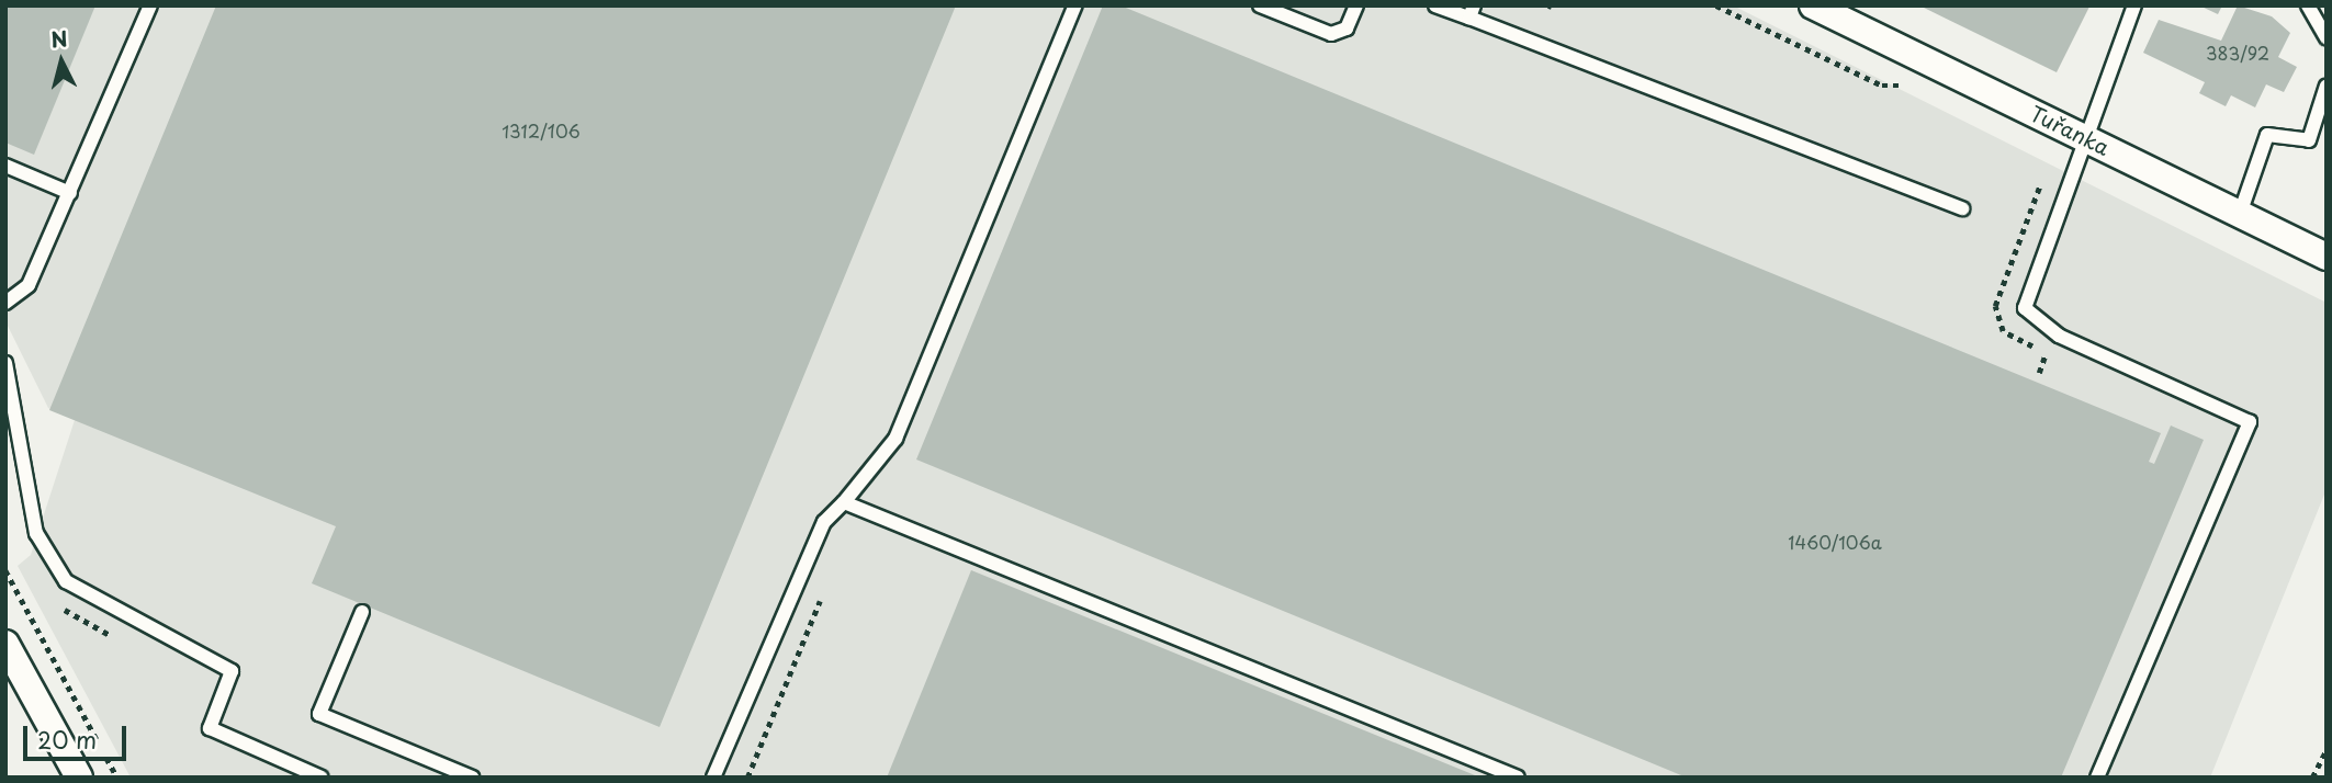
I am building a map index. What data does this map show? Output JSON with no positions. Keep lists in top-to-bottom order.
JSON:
{
  "streets": {
    "street": ["Tuřanka"]
  },
  "house_numbers": ["383/92", "1312/106", "1460/106a"],
  "scale_bar": "20 m",
  "north": "top"
}
